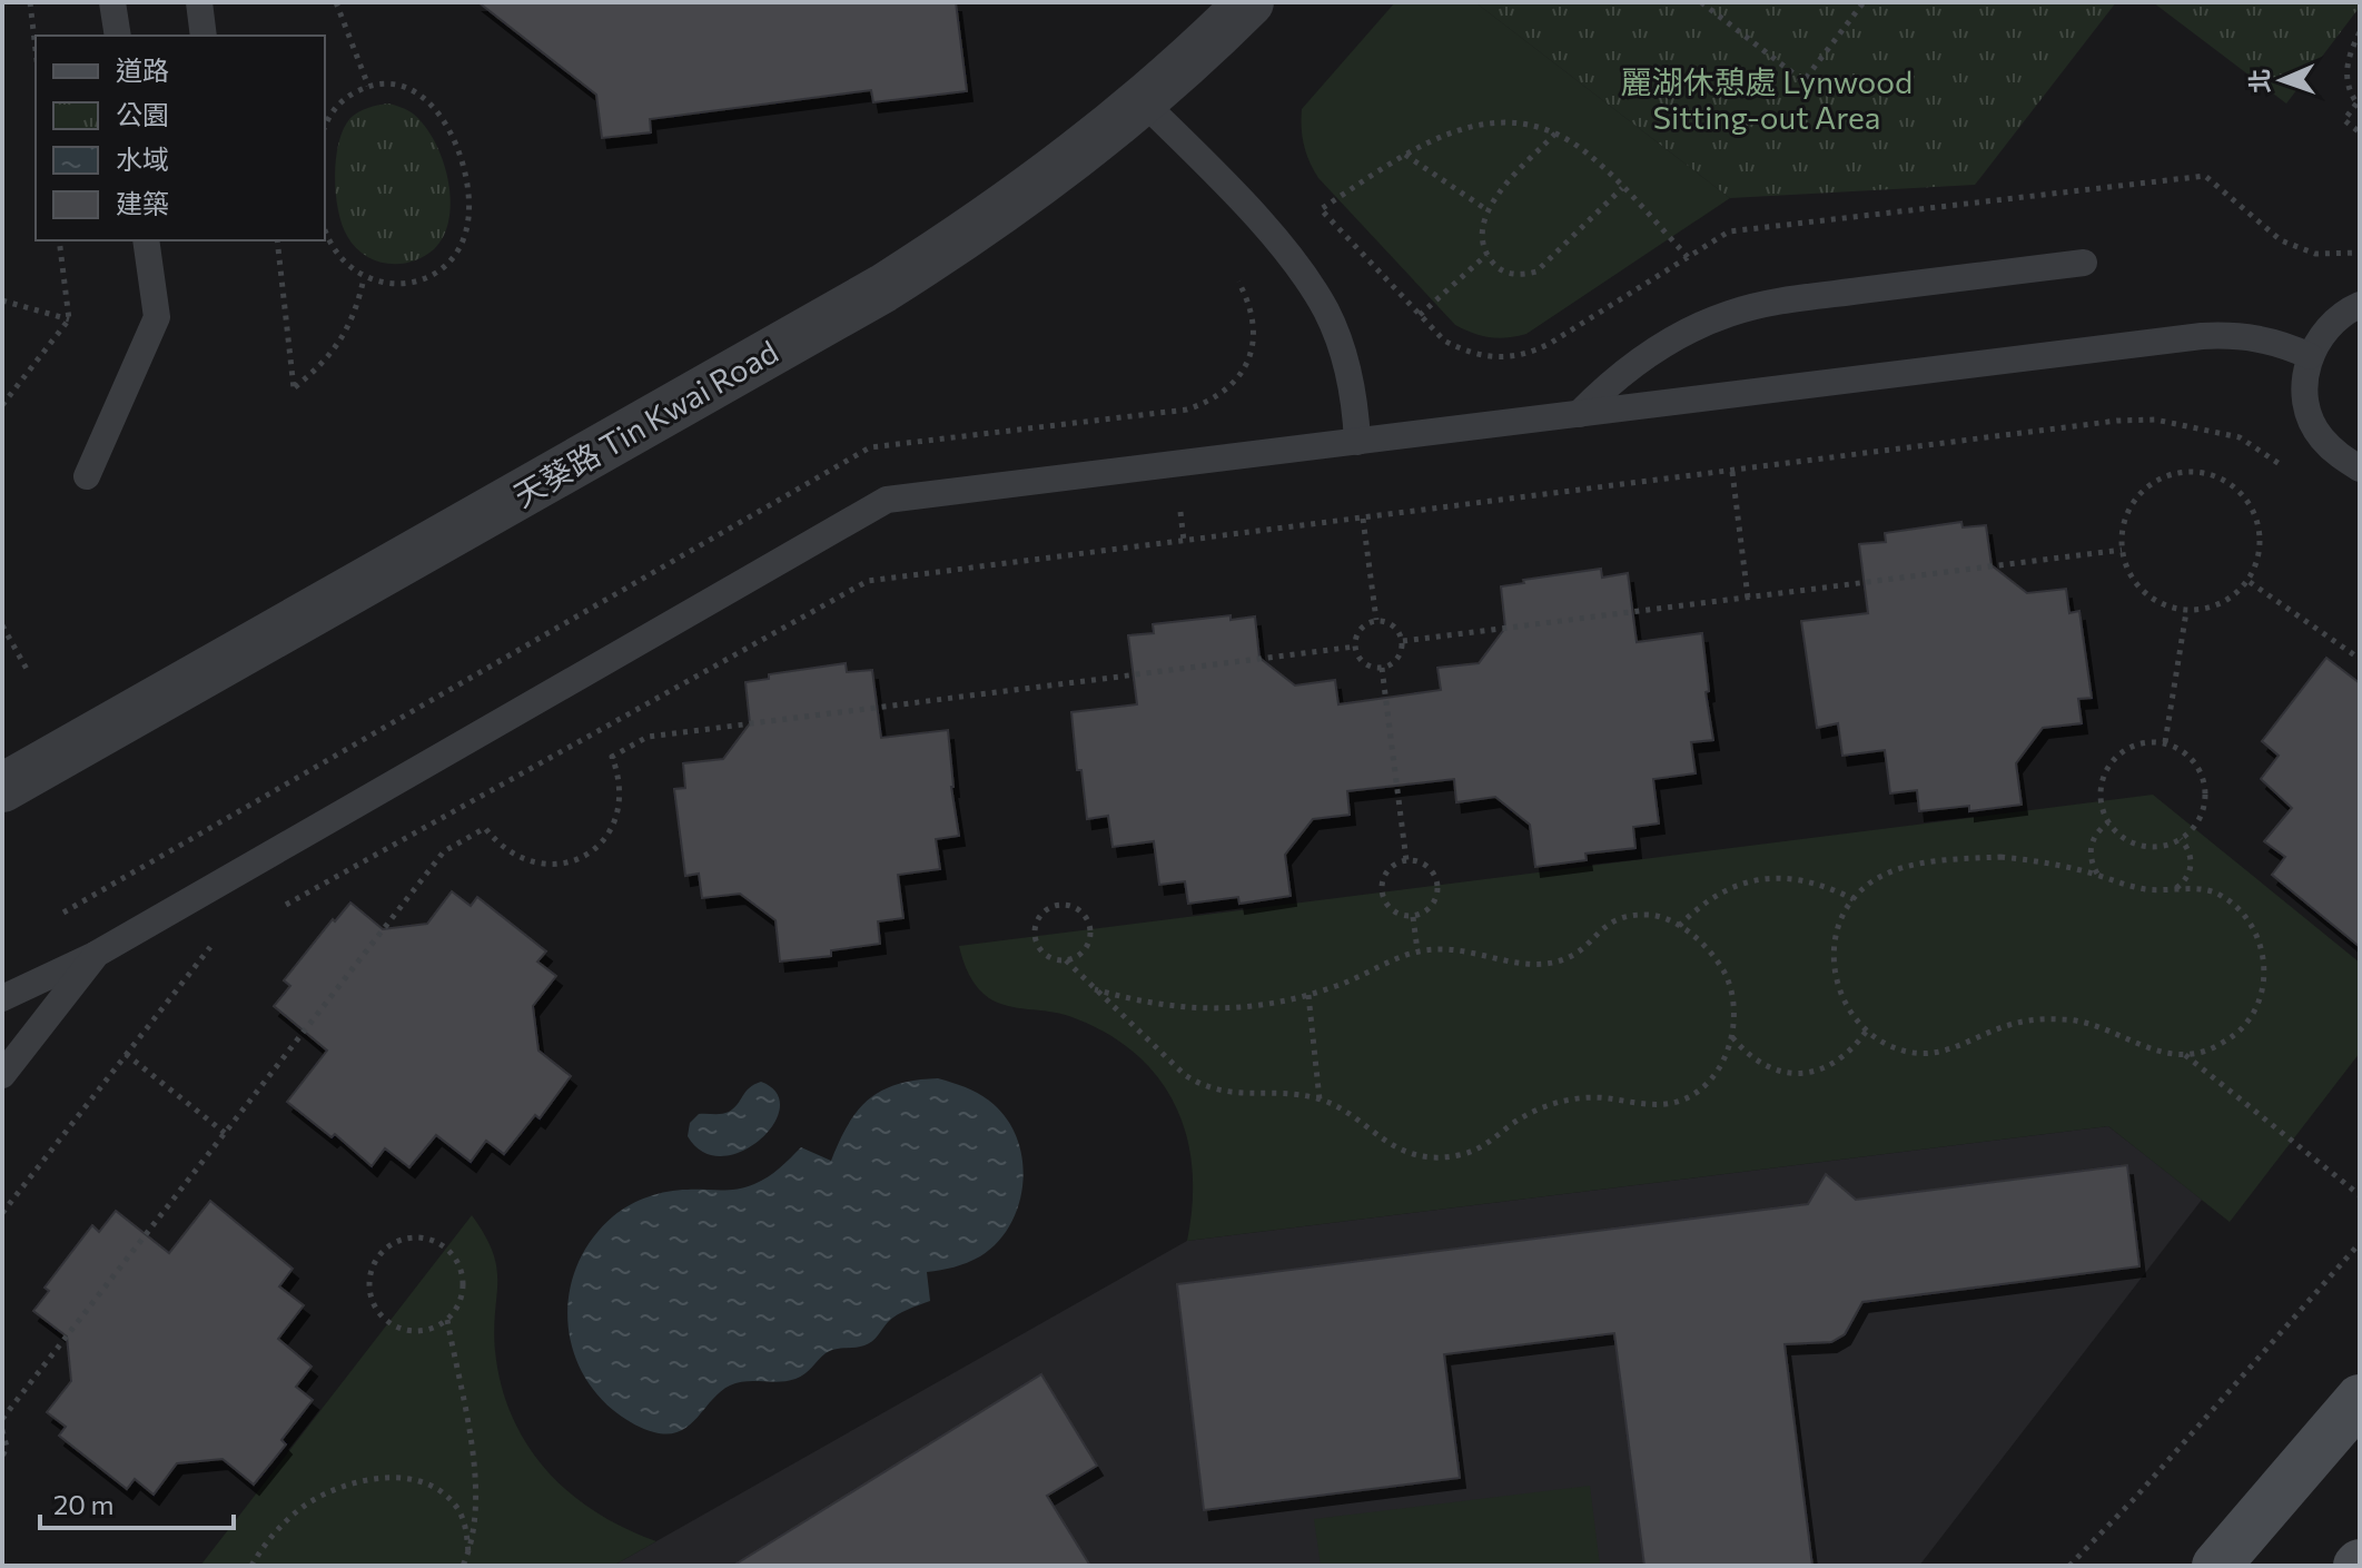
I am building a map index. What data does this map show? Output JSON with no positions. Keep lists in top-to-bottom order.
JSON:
{
  "streets": {
    "street": ["天葵路 Tin Kwai Road"]
  },
  "parks": ["麗湖休憩處 Lynwood Sitting-out Area"],
  "legend": [
    "道路",
    "公園",
    "水域",
    "建築"
  ],
  "scale_bar": "20 m",
  "north": "left"
}
